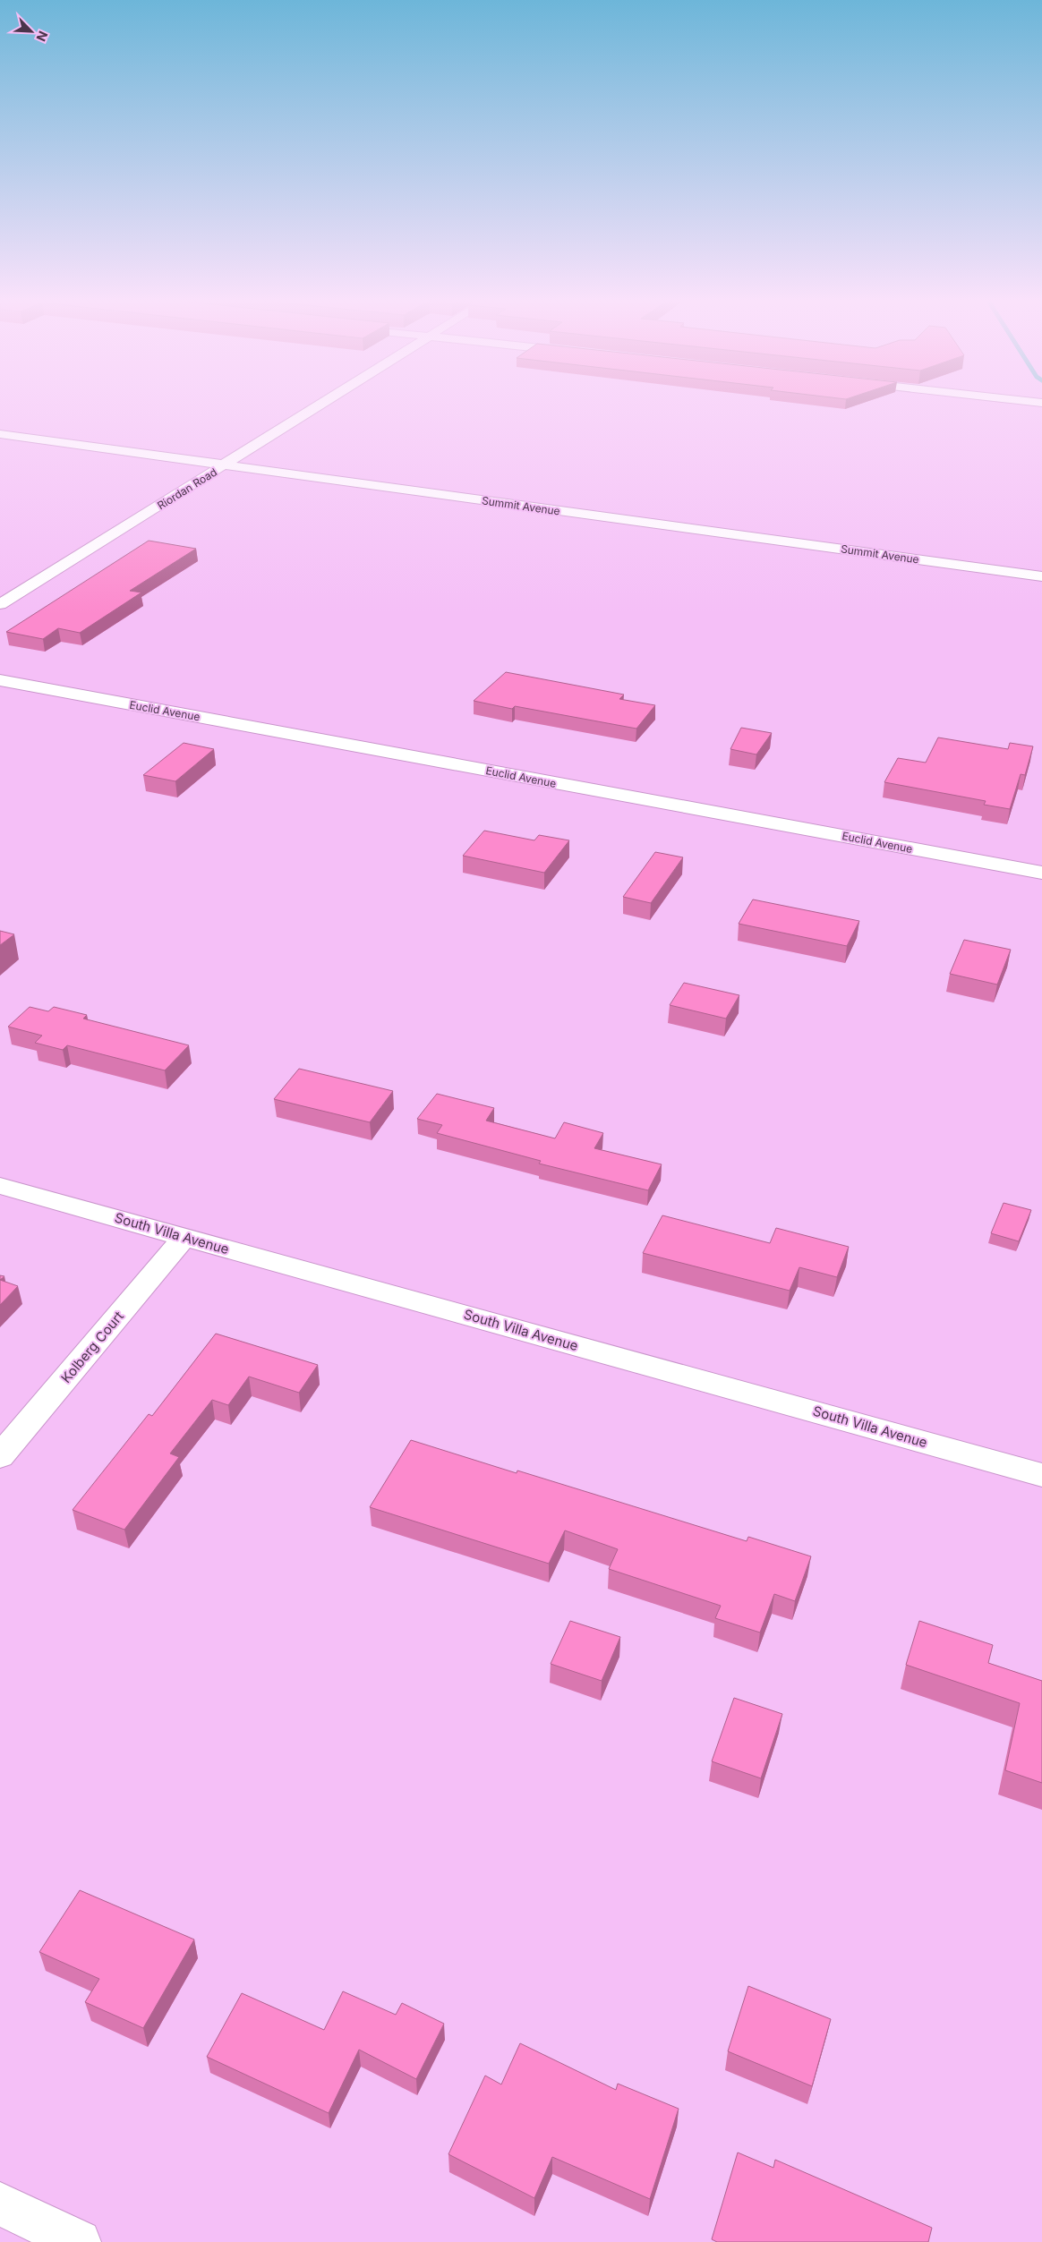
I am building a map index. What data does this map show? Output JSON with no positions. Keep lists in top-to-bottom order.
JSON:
{
  "streets": {
    "street": [
      "Riordan Road",
      "Summit Avenue",
      "Euclid Avenue",
      "South Villa Avenue",
      "Kolberg Court"
    ]
  },
  "crossings": [
    ["Riordan Road", "Summit Avenue"],
    ["South Villa Avenue", "Kolberg Court"]
  ],
  "north": "bottom right"
}
